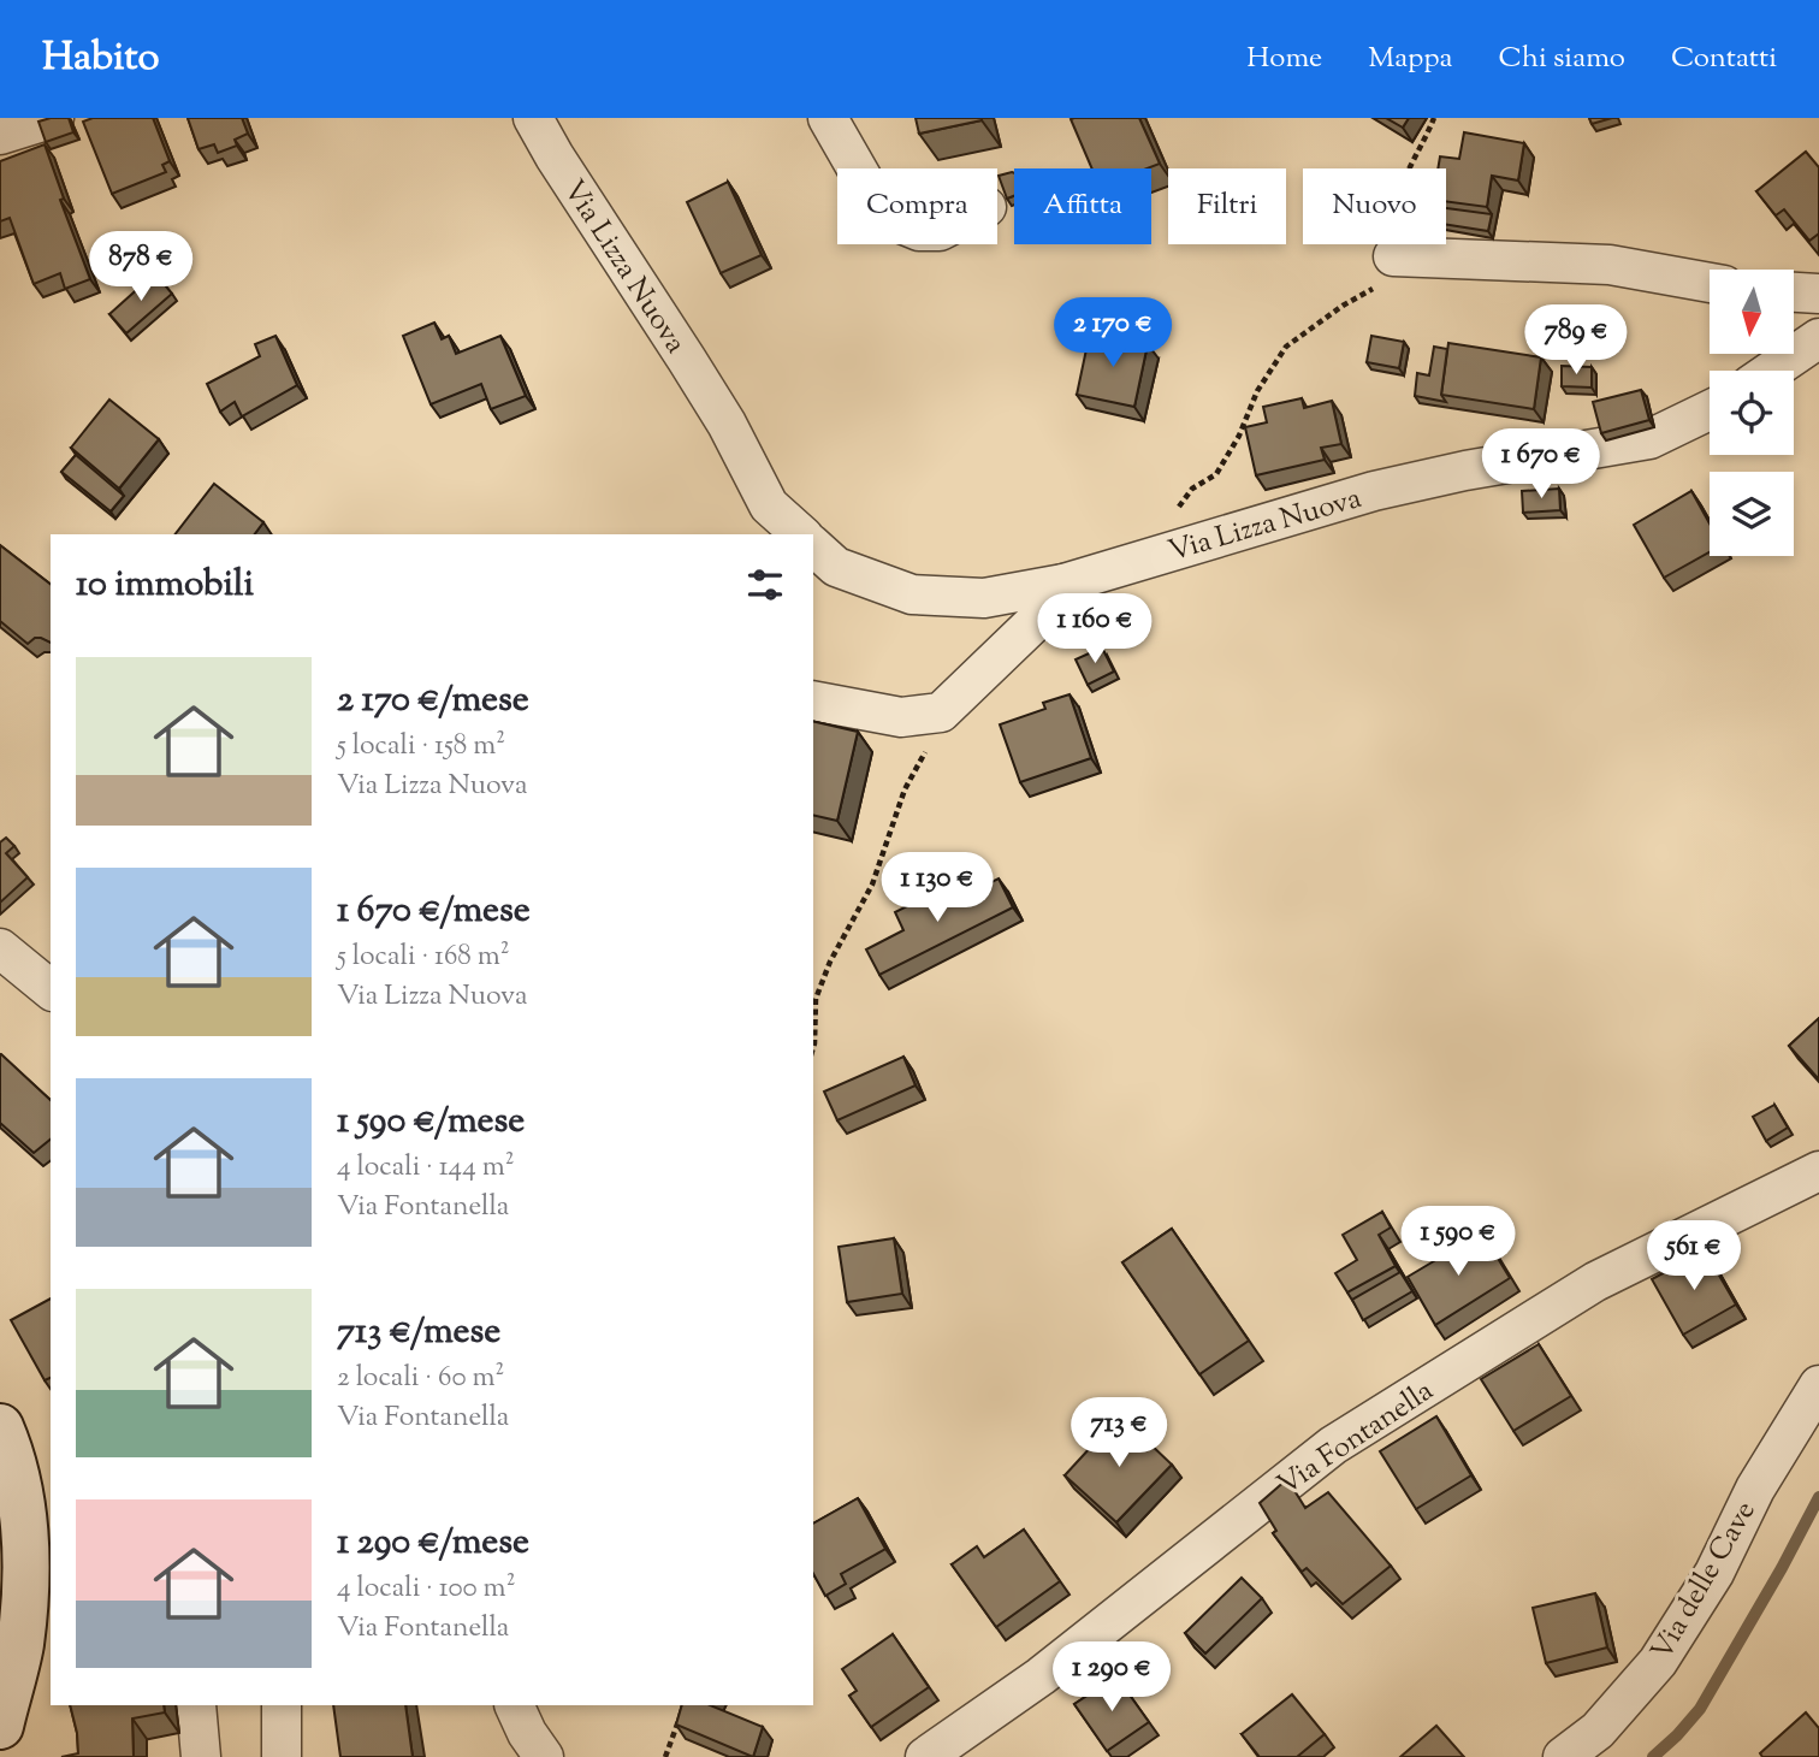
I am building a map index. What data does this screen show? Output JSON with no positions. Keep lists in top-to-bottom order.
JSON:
{
  "streets": {
    "street": ["Via Lizza Nuova", "Via Fontanella", "Via delle Cave"]
  },
  "north": "bottom",
  "page": {
    "header": "Habito",
    "nav": [
      "Home",
      "Mappa",
      "Chi siamo",
      "Contatti"
    ],
    "chip": [
      "Compra",
      "Affitta",
      "Filtri",
      "Nuovo"
    ],
    "price": [
      "878 €",
      "2 170 €",
      "789 €",
      "1 670 €",
      "1 160 €",
      "1 130 €",
      "1 590 €",
      "561 €",
      "713 €",
      "1 290 €"
    ],
    "heading": "10 immobili",
    "list": [
      {
        "name": "2 170 €/mese",
        "note": "5 locali · 158 m² · Via Lizza Nuova"
      },
      {
        "name": "1 670 €/mese",
        "note": "5 locali · 168 m² · Via Lizza Nuova"
      },
      {
        "name": "1 590 €/mese",
        "note": "4 locali · 144 m² · Via Fontanella"
      },
      {
        "name": "713 €/mese",
        "note": "2 locali · 60 m² · Via Fontanella"
      },
      {
        "name": "1 290 €/mese",
        "note": "4 locali · 100 m² · Via Fontanella"
      }
    ]
  }
}
